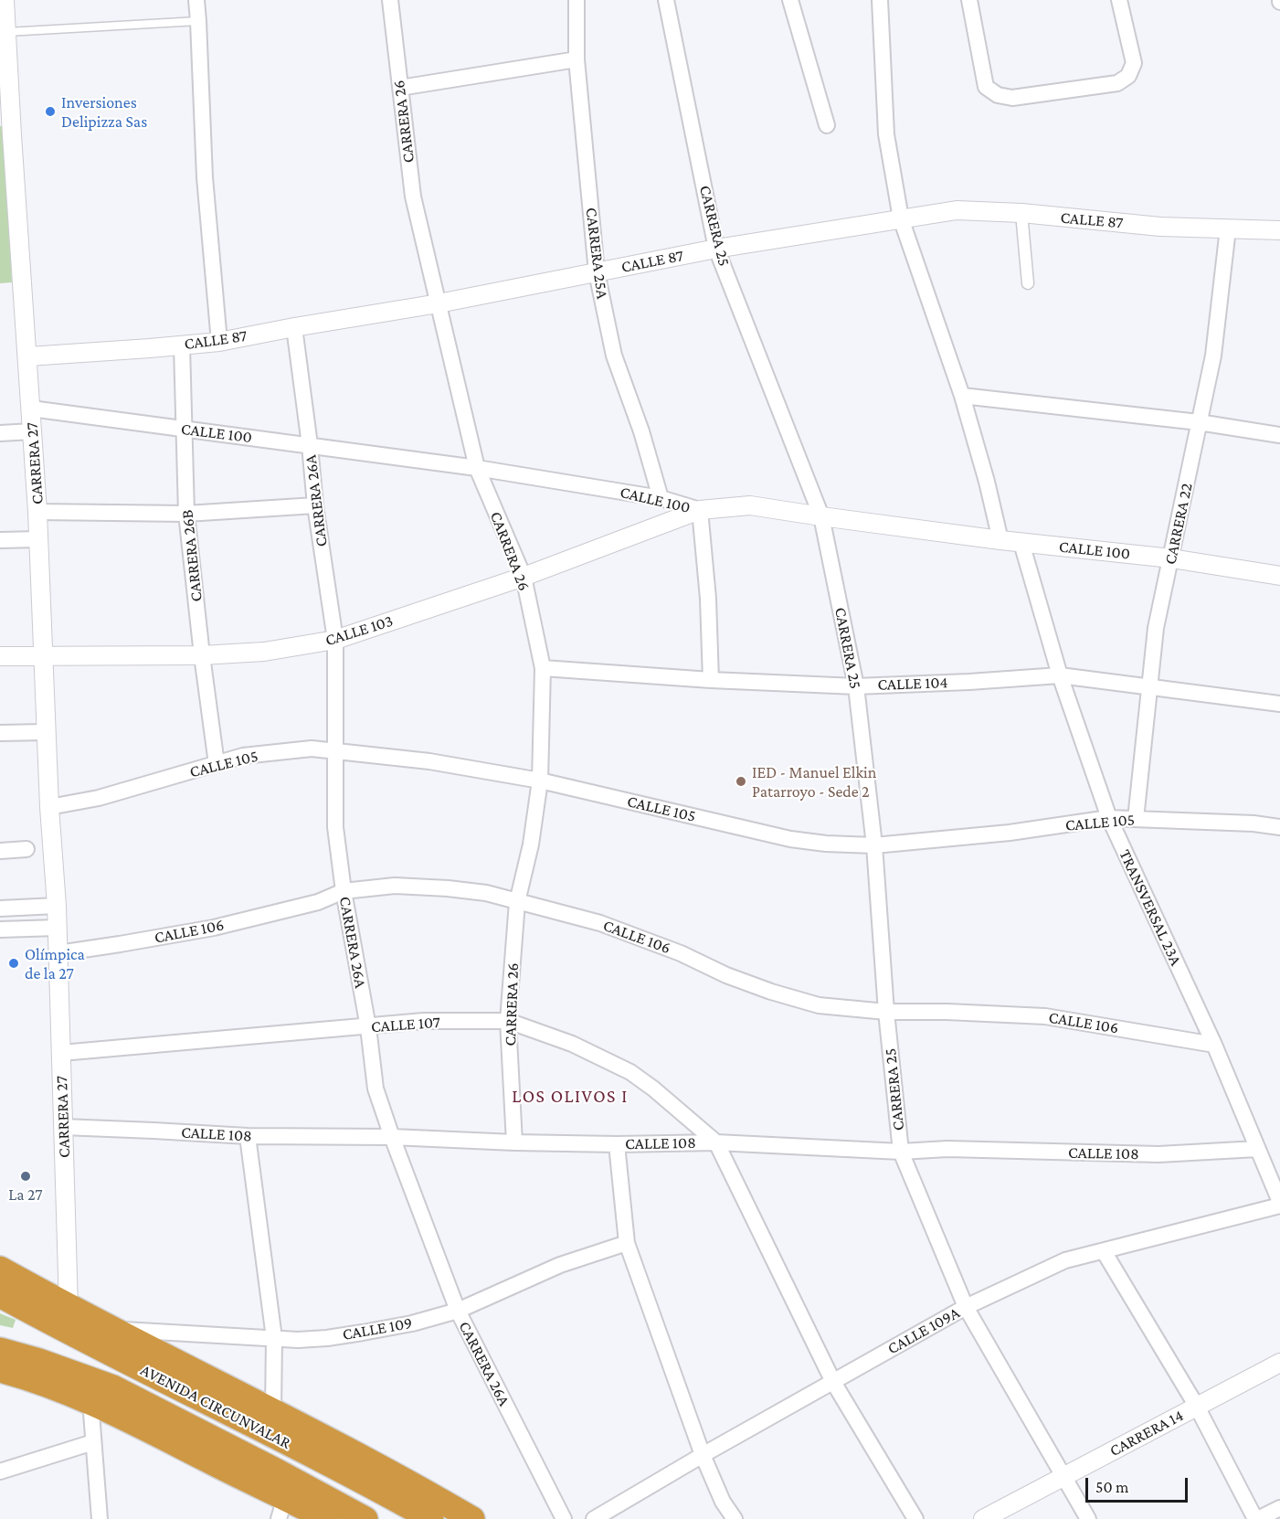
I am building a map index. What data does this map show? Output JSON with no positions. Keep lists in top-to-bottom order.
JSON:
{
  "streets": {
    "highway": ["AVENIDA CIRCUNVALAR"],
    "street": [
      "CARRERA 26",
      "CALLE 87",
      "CARRERA 25",
      "CARRERA 25A",
      "CALLE 100",
      "CARRERA 27",
      "CARRERA 26A",
      "CARRERA 22",
      "CARRERA 26B",
      "CALLE 103",
      "CALLE 104",
      "CALLE 105",
      "TRANSVERSAL 23A",
      "CALLE 106",
      "CALLE 107",
      "CALLE 108",
      "CALLE 109",
      "CALLE 109A",
      "CARRERA 14"
    ]
  },
  "crossings": [
    ["CARRERA 26", "CALLE 87"],
    ["CARRERA 26", "CALLE 100"],
    ["CARRERA 26", "CALLE 103"],
    ["CARRERA 26", "CALLE 104"],
    ["CARRERA 26", "CALLE 105"],
    ["CARRERA 26", "CALLE 106"],
    ["CARRERA 26", "CALLE 107"],
    ["CARRERA 26", "CALLE 108"],
    ["CALLE 87", "CARRERA 25"],
    ["CALLE 87", "CARRERA 25A"],
    ["CALLE 87", "CARRERA 27"],
    ["CALLE 87", "CARRERA 26A"],
    ["CALLE 87", "CARRERA 22"],
    ["CALLE 87", "CARRERA 26B"],
    ["CARRERA 25", "CALLE 100"],
    ["CARRERA 25", "CALLE 104"],
    ["CARRERA 25", "CALLE 105"],
    ["CARRERA 25", "CALLE 106"],
    ["CARRERA 25", "CALLE 108"],
    ["CARRERA 25", "CALLE 109A"],
    ["CARRERA 25", "CARRERA 14"],
    ["CARRERA 25A", "CALLE 100"],
    ["CALLE 100", "CARRERA 27"],
    ["CALLE 100", "CARRERA 26A"],
    ["CALLE 100", "CARRERA 22"],
    ["CALLE 100", "CARRERA 26B"],
    ["CALLE 100", "CALLE 103"],
    ["CALLE 100", "TRANSVERSAL 23A"],
    ["CARRERA 27", "CALLE 103"],
    ["CARRERA 27", "CALLE 105"],
    ["CARRERA 27", "CALLE 106"],
    ["CARRERA 27", "CALLE 107"],
    ["CARRERA 27", "CALLE 108"],
    ["CARRERA 26A", "CALLE 103"],
    ["CARRERA 26A", "CALLE 105"],
    ["CARRERA 26A", "CALLE 106"],
    ["CARRERA 26A", "CALLE 107"],
    ["CARRERA 26A", "CALLE 108"],
    ["CARRERA 26A", "CALLE 109"],
    ["CARRERA 22", "CALLE 104"],
    ["CARRERA 22", "CALLE 105"],
    ["CARRERA 26B", "CALLE 103"],
    ["CARRERA 26B", "CALLE 105"],
    ["CALLE 104", "TRANSVERSAL 23A"],
    ["CALLE 105", "TRANSVERSAL 23A"],
    ["TRANSVERSAL 23A", "CALLE 106"],
    ["TRANSVERSAL 23A", "CALLE 108"],
    ["TRANSVERSAL 23A", "CALLE 109A"],
    ["CALLE 107", "CALLE 108"]
  ],
  "districts": ["LOS OLIVOS I"],
  "places": [
    "Inversiones Delipizza Sas",
    "IED - Manuel Elkin Patarroyo - Sede 2",
    "Olímpica de la 27",
    "La 27"
  ],
  "scale_bar": "50 m"
}
